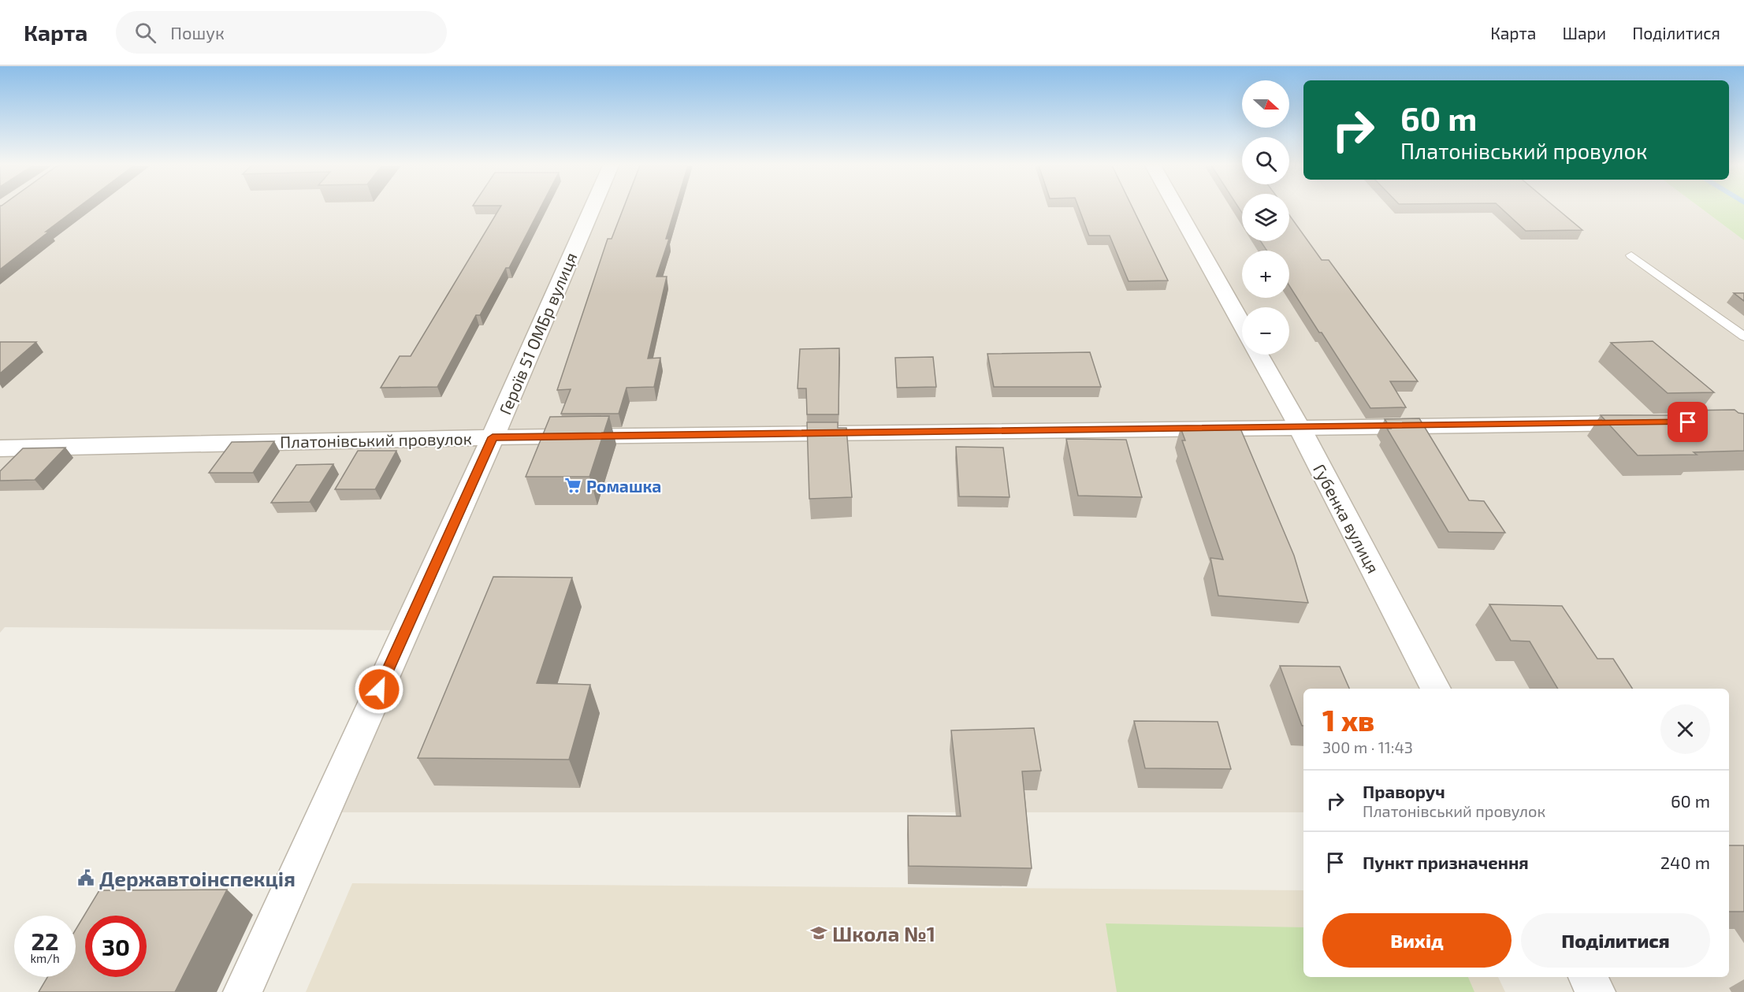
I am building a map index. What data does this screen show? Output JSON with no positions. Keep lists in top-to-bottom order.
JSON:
{
  "streets": {
    "street": ["Героїв 51 ОМБр вулиця", "Платонівський провулок", "Губенка вулиця"]
  },
  "crossings": [
    ["Героїв 51 ОМБр вулиця", "Платонівський провулок"],
    ["Платонівський провулок", "Губенка вулиця"]
  ],
  "places": {
    "supermarket": ["Ромашка"],
    "public building": ["Державтоінспекція"],
    "school or university": ["Школа №1"]
  },
  "north": "right",
  "page": {
    "header": "Карта",
    "search": "Пошук",
    "nav": ["Карта", "Шари", "Поділитися"],
    "map_buttons": ["+", "−"],
    "turn": ["60 m", "Платонівський провулок"],
    "heading": ["1 хв", "300 m · 11:43"],
    "list": [
      {
        "name": "Праворуч",
        "note": "Платонівський провулок",
        "value": "60 m"
      },
      {
        "name": "Пункт призначення",
        "value": "240 m"
      }
    ],
    "buttons": ["Вихід", "Поділитися"],
    "speed": "22 km/h",
    "limit": "30"
  }
}
